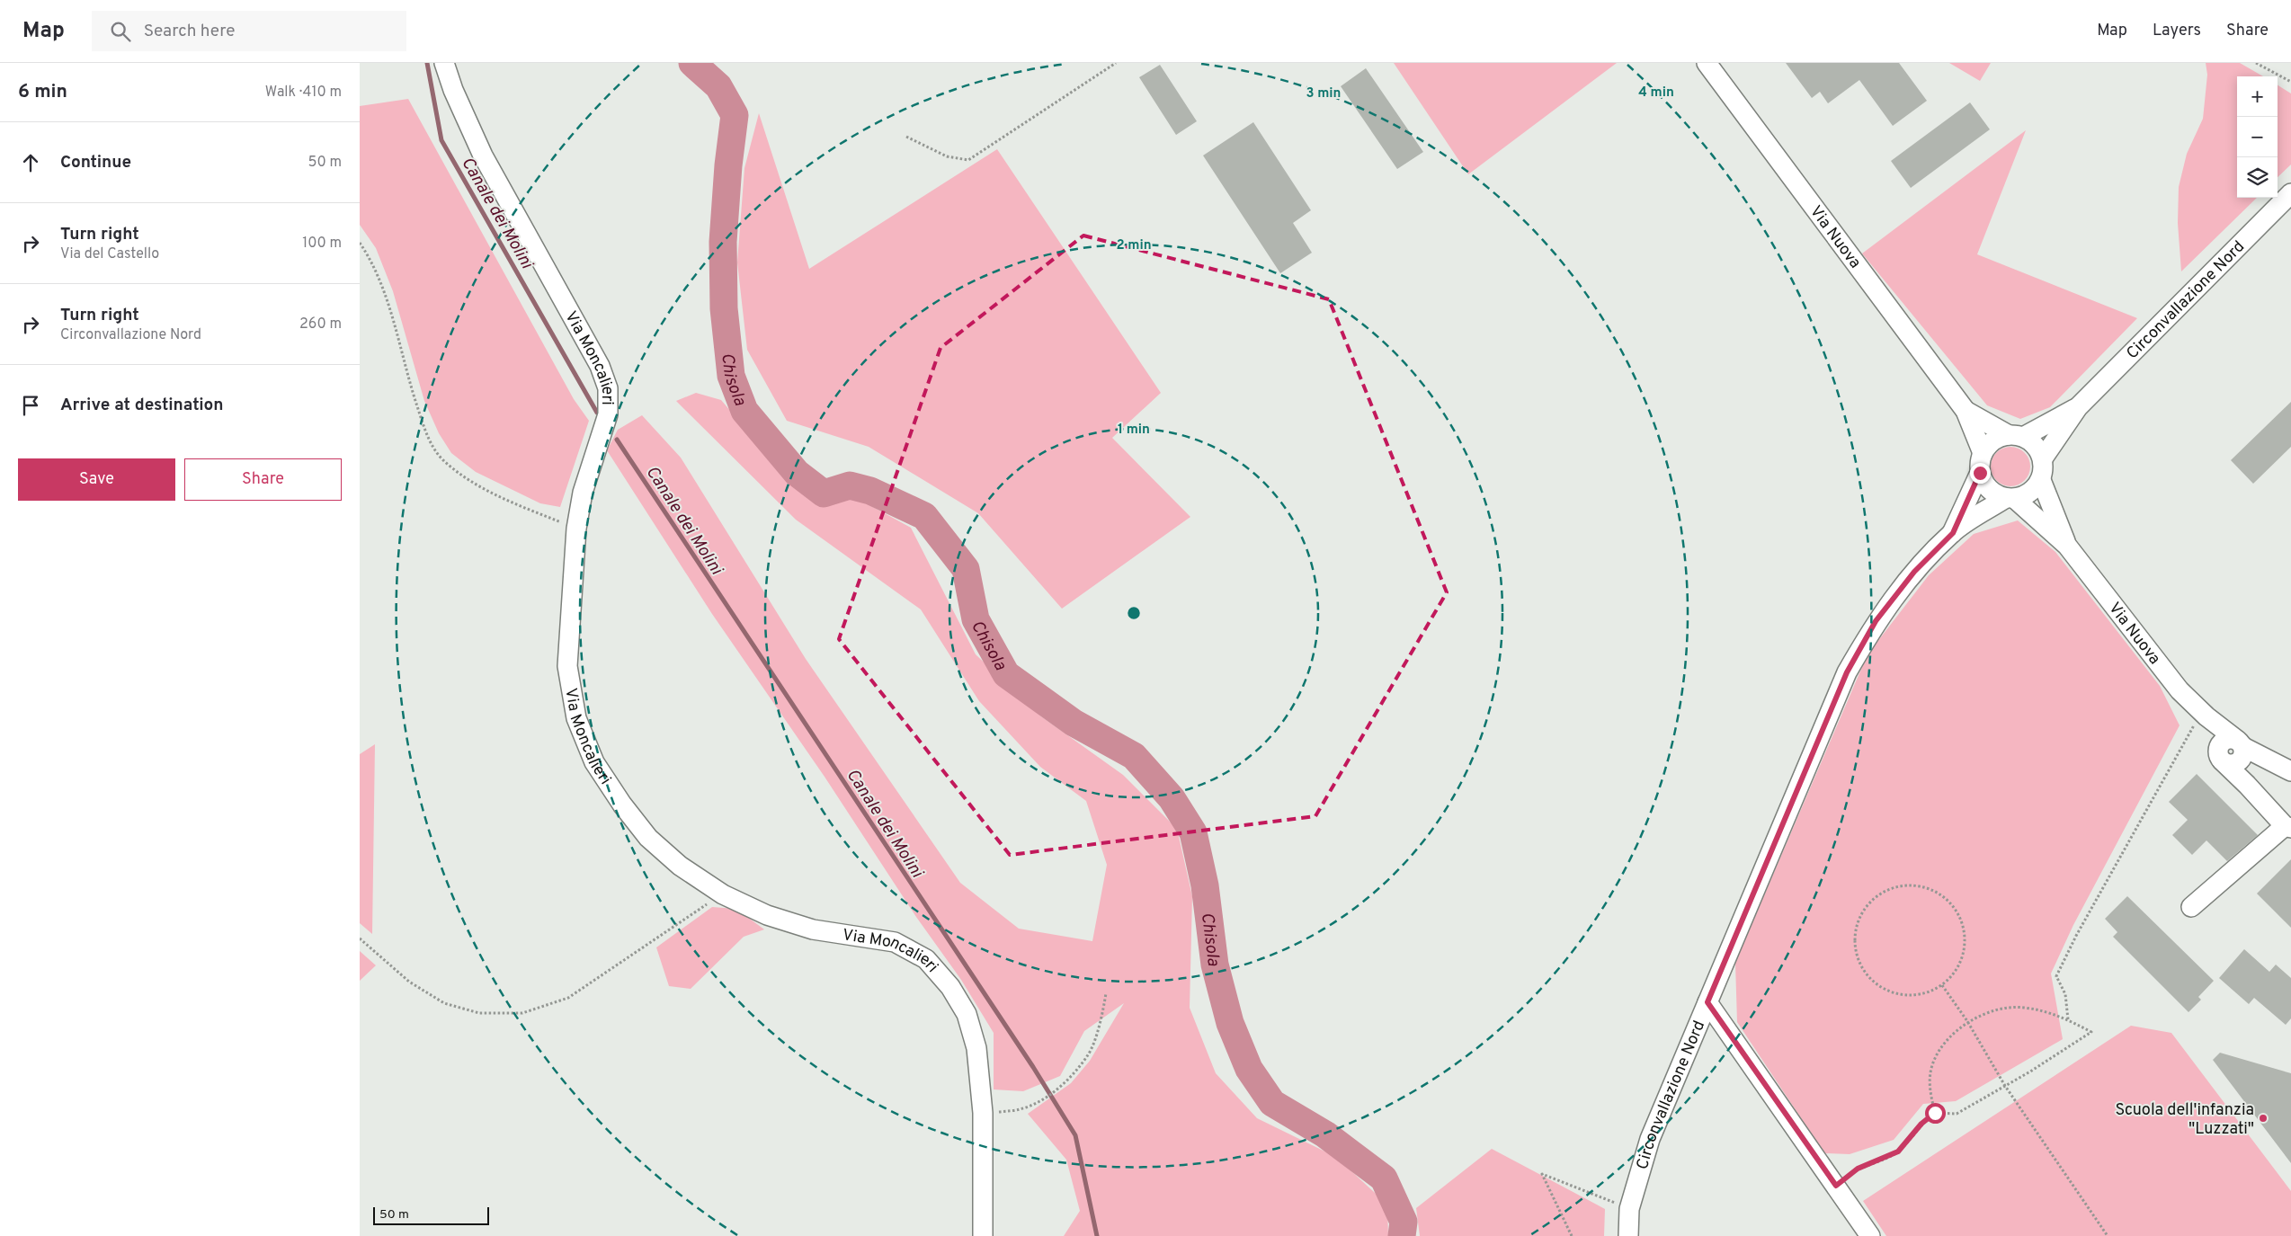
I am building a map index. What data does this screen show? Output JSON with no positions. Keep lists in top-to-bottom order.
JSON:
{
  "streets": {
    "street": ["Via Nuova", "Circonvallazione Nord", "Via Moncalieri"]
  },
  "crossings": [
    ["Via Nuova", "Circonvallazione Nord"]
  ],
  "water": ["Canale dei Molini", "Chisola"],
  "places": ["Scuola dell'infanzia \"Luzzati\""],
  "scale_bar": "50 m",
  "page": {
    "header": "Map",
    "search": "Search here",
    "nav": ["Map", "Layers", "Share"],
    "heading": ["6 min", "Walk · 410 m"],
    "map_buttons": ["+", "−"],
    "list": [
      ["Continue", "50 m"],
      ["Turn right", "Via del Castello", "100 m"],
      ["Turn right", "Circonvallazione Nord", "260 m"],
      "Arrive at destination"
    ],
    "buttons": ["Save", "Share"],
    "scale": "50 m"
  },
  "rings": [
    "4 min",
    "3 min",
    "2 min",
    "1 min"
  ]
}
